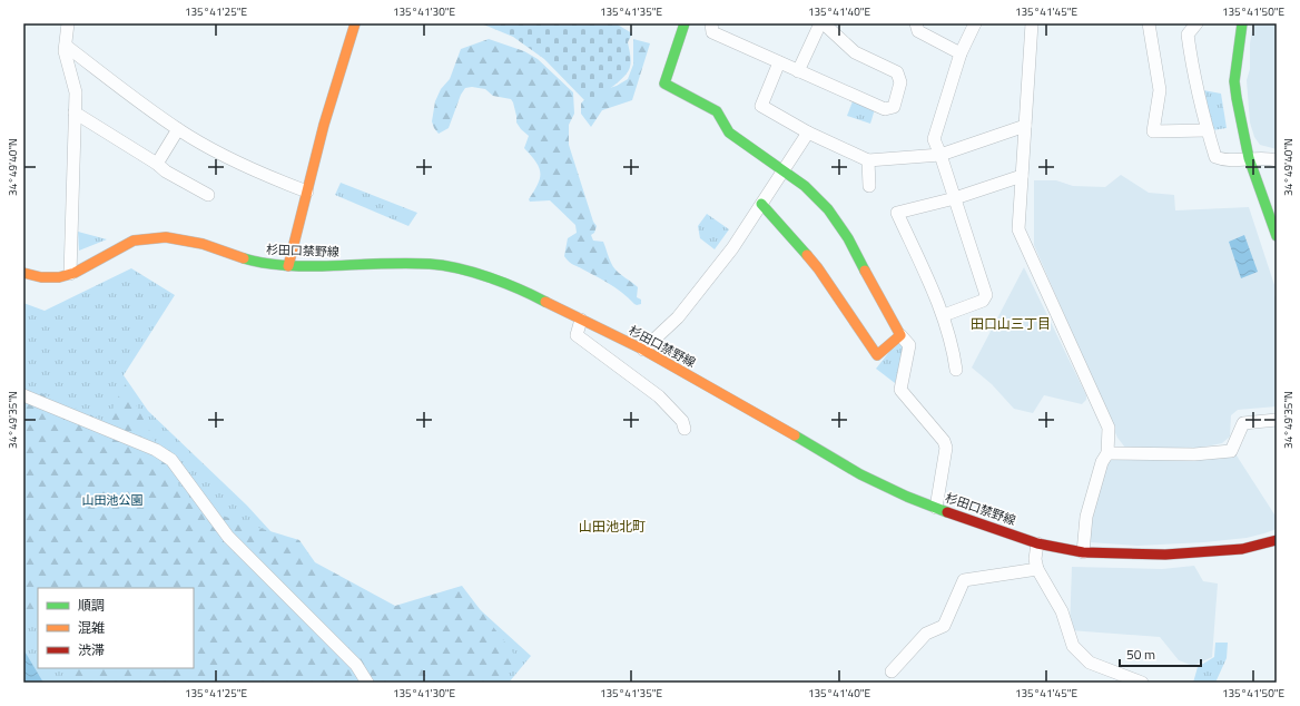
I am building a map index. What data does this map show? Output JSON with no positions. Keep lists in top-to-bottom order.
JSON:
{
  "streets": {
    "main road": ["杉田口禁野線"]
  },
  "districts": ["田口山三丁目", "山田池北町"],
  "parks": ["山田池公園"],
  "legend": ["順調", "混雑", "渋滞"],
  "scale_bar": "50 m",
  "coordinates": [
    "135°41'25\"E",
    "135°41'30\"E",
    "135°41'35\"E",
    "135°41'40\"E",
    "135°41'45\"E",
    "135°41'50\"E",
    "34°49'40\"N",
    "34°49'35\"N"
  ]
}
